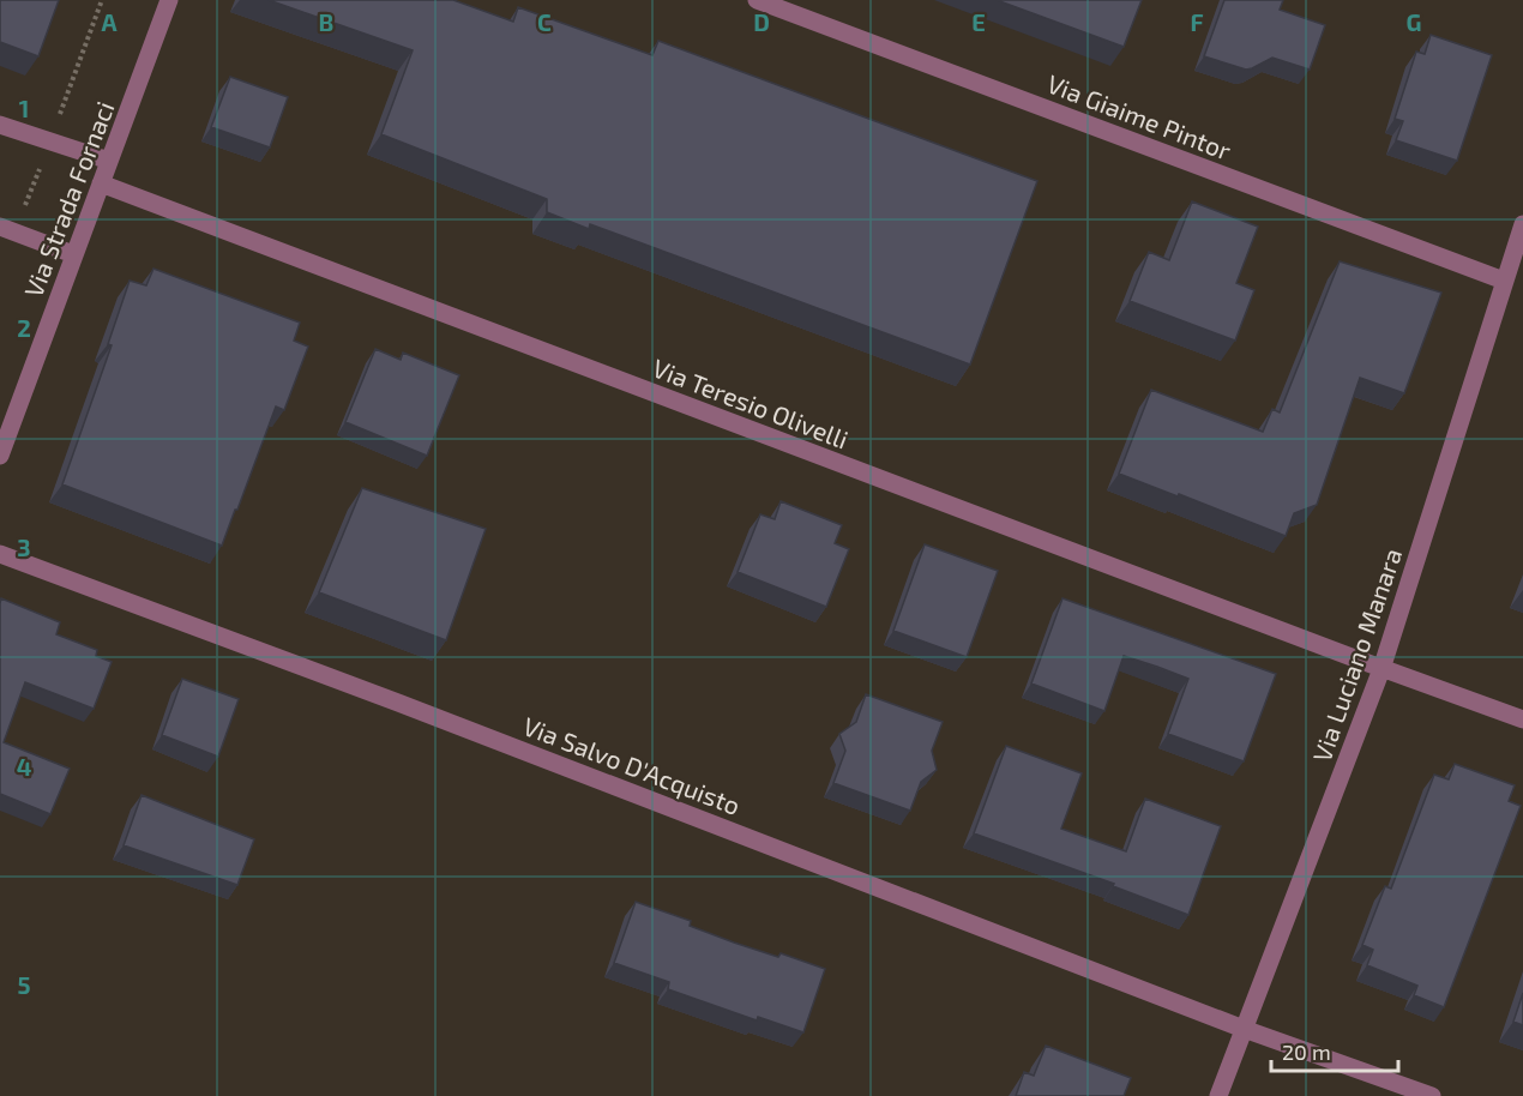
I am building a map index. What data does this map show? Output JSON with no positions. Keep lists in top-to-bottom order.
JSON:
{
  "streets": {
    "street": [
      "Via Giaime Pintor",
      "Via Strada Fornaci",
      "Via Teresio Olivelli",
      "Via Luciano Manara",
      "Via Salvo D'Acquisto"
    ]
  },
  "crossings": [
    ["Via Giaime Pintor", "Via Luciano Manara"],
    ["Via Strada Fornaci", "Via Teresio Olivelli"],
    ["Via Teresio Olivelli", "Via Luciano Manara"],
    ["Via Luciano Manara", "Via Salvo D'Acquisto"]
  ],
  "scale_bar": "20 m",
  "grid": {
    "columns": [
      "A",
      "B",
      "C",
      "D",
      "E",
      "F",
      "G"
    ],
    "rows": [
      "1",
      "2",
      "3",
      "4",
      "5"
    ]
  }
}
